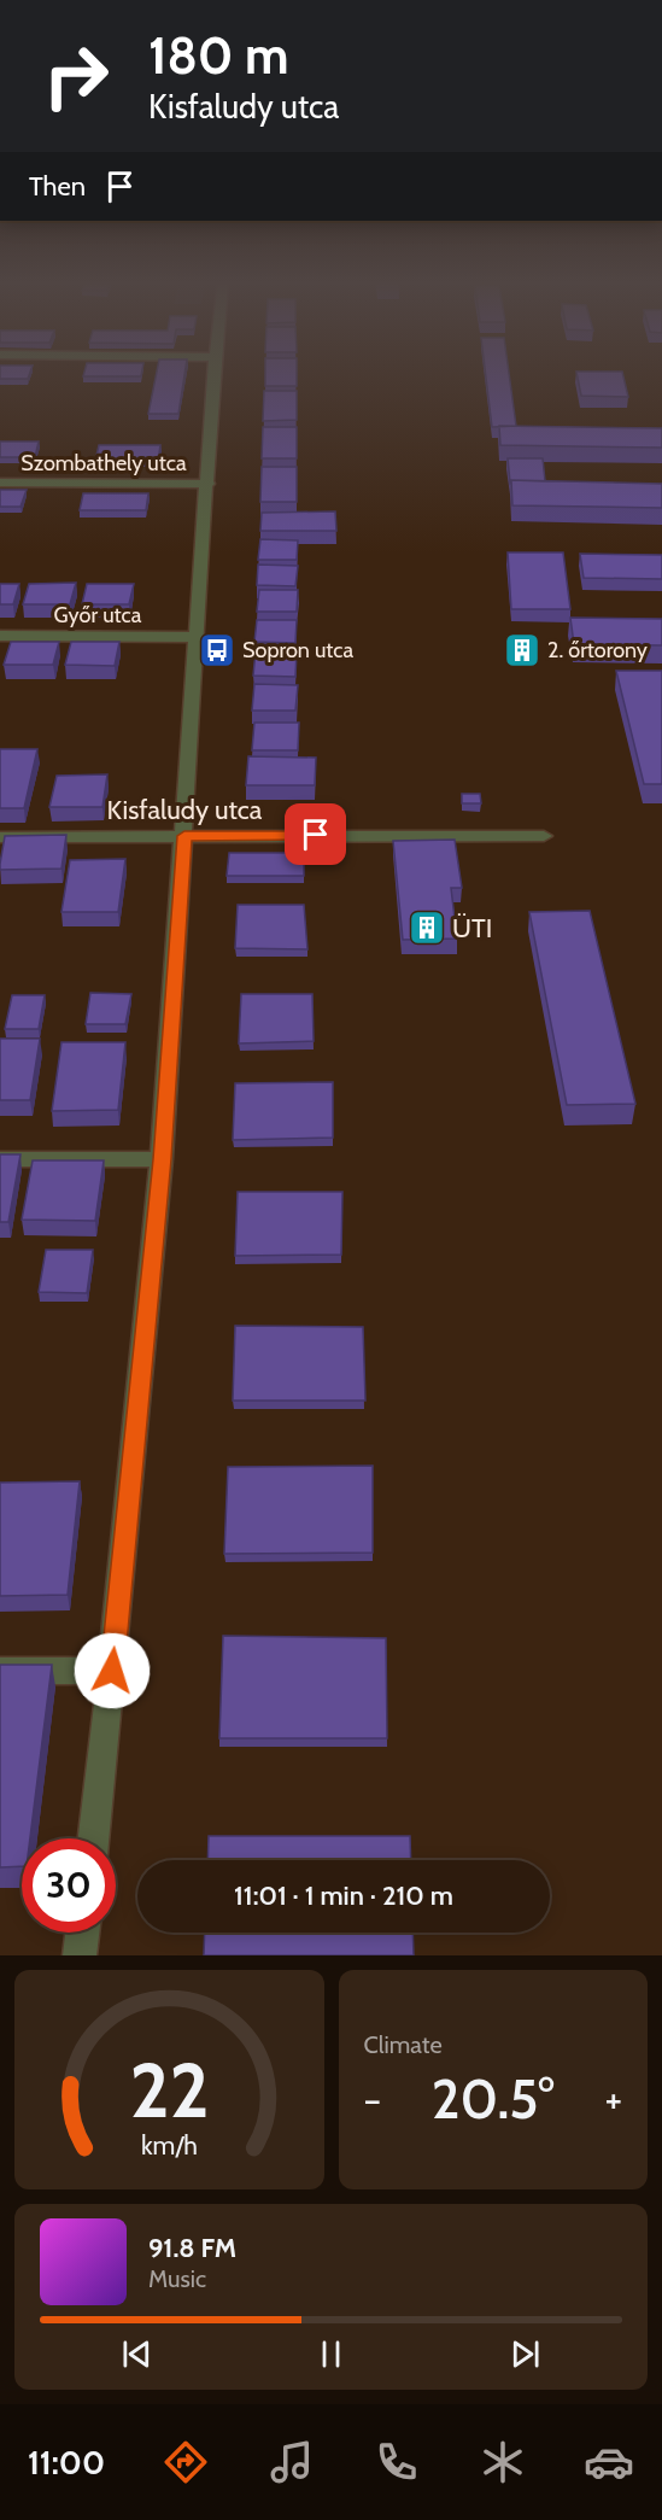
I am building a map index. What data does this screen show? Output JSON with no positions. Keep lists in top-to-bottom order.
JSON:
{
  "streets": {
    "street": ["Szombathely utca", "Győr utca", "Kisfaludy utca"]
  },
  "places": {
    "bus stop": ["Sopron utca"],
    "building": ["2. őrtorony", "ÜTI"]
  },
  "page": {
    "turn": ["180 m", "Kisfaludy utca"],
    "then": "Then",
    "limit": "30",
    "trip": "11:01 · 1 min · 210 m",
    "tile": "Climate",
    "heat": ["−", "20.5°", "+"],
    "song": ["91.8 FM", "Music"],
    "tabs": "11:00",
    "gauge": ["22", "km/h"]
  }
}
